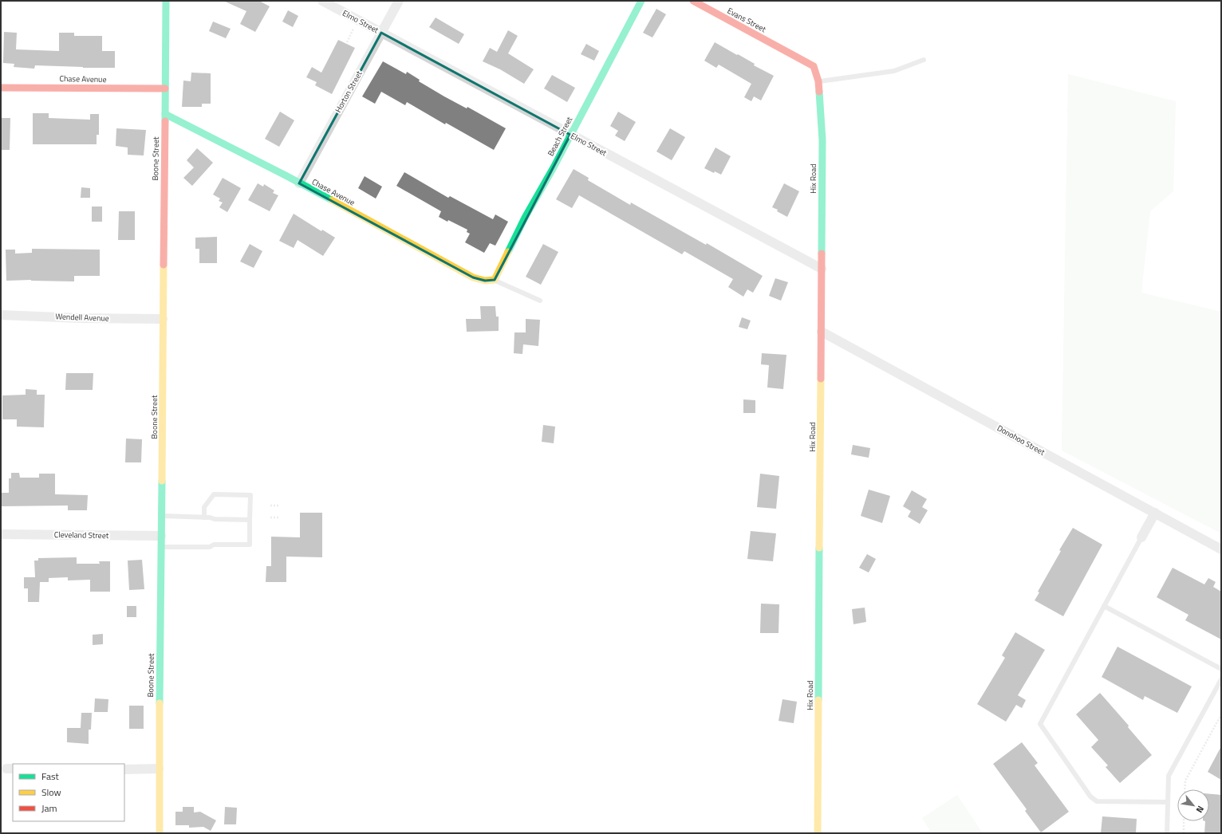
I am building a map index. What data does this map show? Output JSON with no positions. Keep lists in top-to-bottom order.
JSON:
{
  "streets": {
    "street": [
      "Evans Street",
      "Elmo Street",
      "Chase Avenue",
      "Horton Street",
      "Beach Street",
      "Boone Street",
      "Hix Road",
      "Wendell Avenue",
      "Donohoo Street",
      "Cleveland Street"
    ]
  },
  "crossings": [
    ["Evans Street", "Hix Road"],
    ["Elmo Street", "Horton Street"],
    ["Elmo Street", "Beach Street"],
    ["Elmo Street", "Hix Road"],
    ["Chase Avenue", "Horton Street"],
    ["Chase Avenue", "Beach Street"],
    ["Chase Avenue", "Boone Street"],
    ["Boone Street", "Wendell Avenue"],
    ["Boone Street", "Cleveland Street"],
    ["Hix Road", "Donohoo Street"]
  ],
  "legend": ["Fast", "Slow", "Jam"],
  "north": "bottom right"
}
